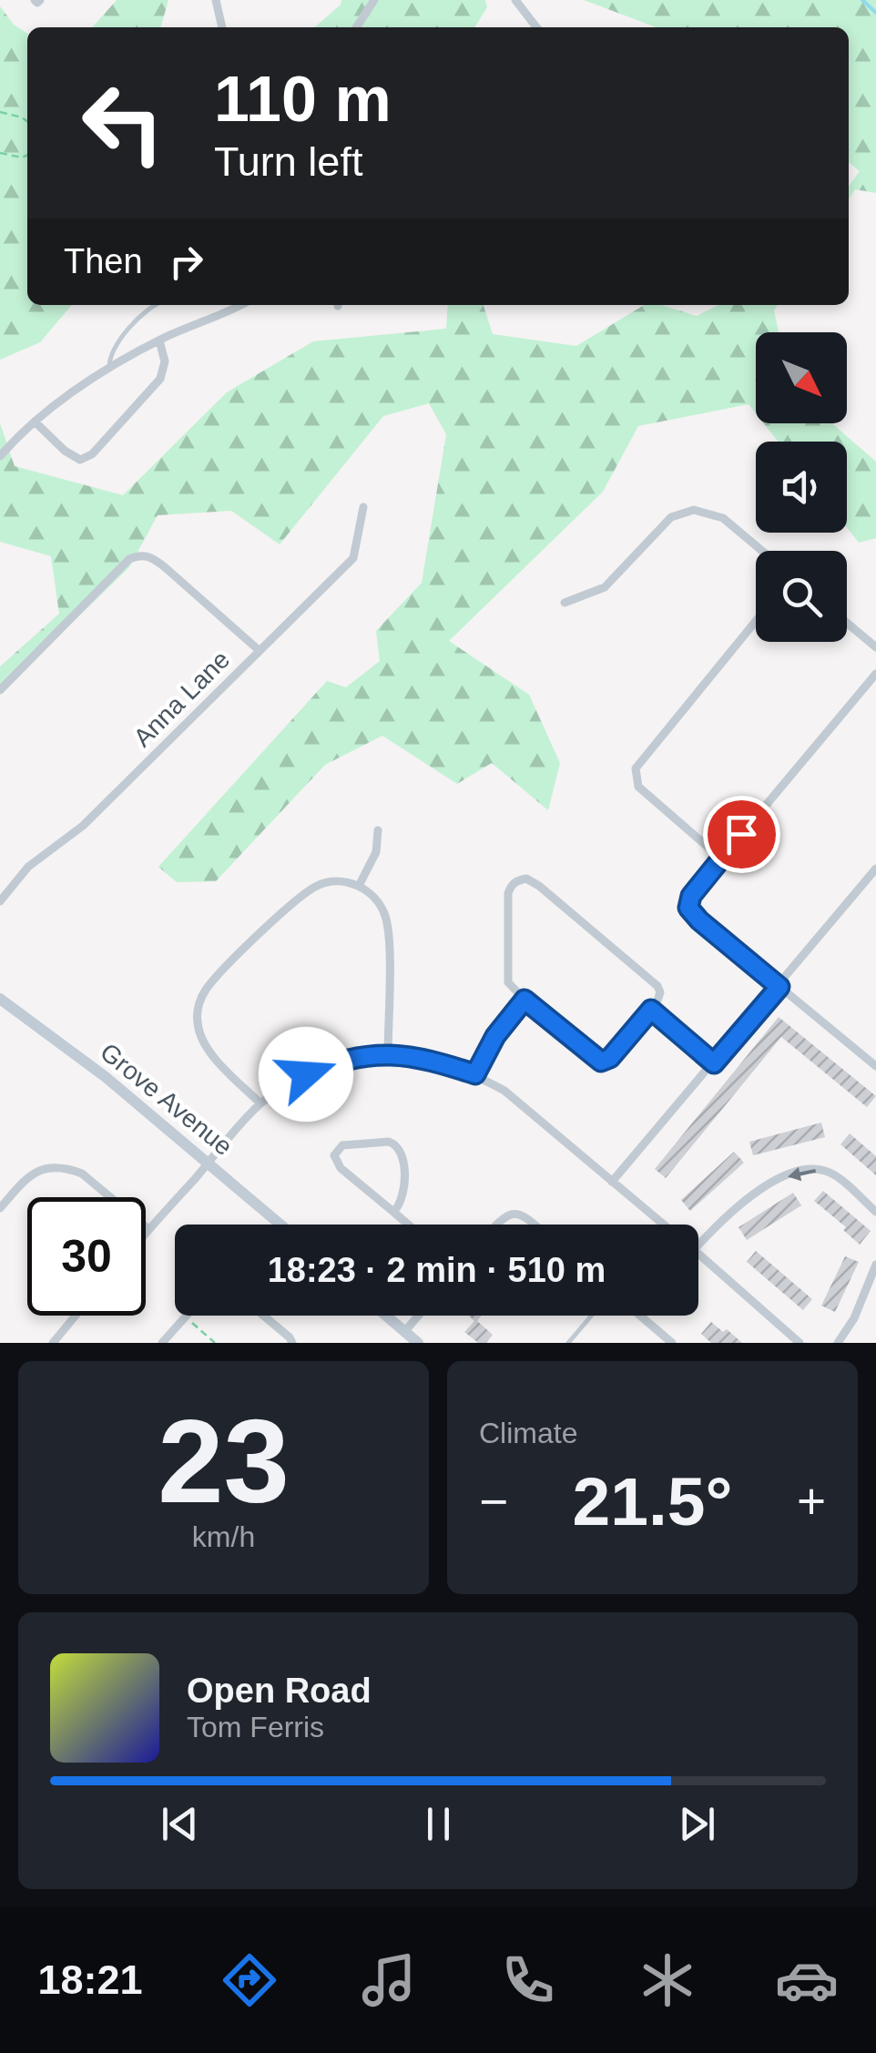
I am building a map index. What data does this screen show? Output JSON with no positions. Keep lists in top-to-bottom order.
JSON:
{
  "streets": {
    "street": ["Anna Lane", "Grove Avenue"]
  },
  "north": "bottom right",
  "page": {
    "turn": ["110 m", "Turn left"],
    "then": "Then",
    "limit": "30",
    "trip": "18:23 · 2 min · 510 m",
    "tile": [
      ["23", "km/h"],
      "Climate"
    ],
    "heat": ["−", "21.5°", "+"],
    "song": ["Open Road", "Tom Ferris"],
    "tabs": "18:21"
  }
}
